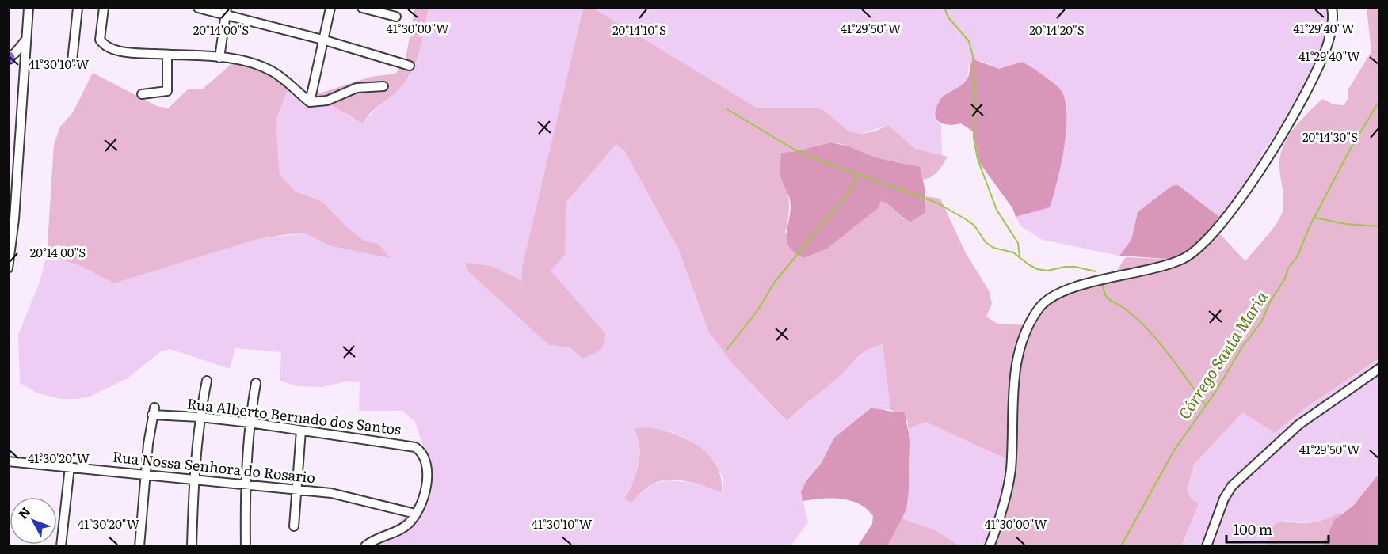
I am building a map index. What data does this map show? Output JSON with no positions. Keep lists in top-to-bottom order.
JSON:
{
  "streets": {
    "street": ["Rua Alberto Bernado dos Santos", "Rua Nossa Senhora do Rosario"]
  },
  "crossings": [
    ["Rua Alberto Bernado dos Santos", "Rua Nossa Senhora do Rosario"]
  ],
  "water": ["Córrego Santa Maria"],
  "scale_bar": "100 m",
  "north": "top left",
  "coordinates": [
    "41°29'50\"W",
    "41°29'40\"W",
    "41°30'00\"W",
    "20°14'00\"S",
    "20°14'10\"S",
    "20°14'20\"S",
    "41°30'10\"W",
    "20°14'30\"S",
    "41°30'20\"W"
  ]
}
